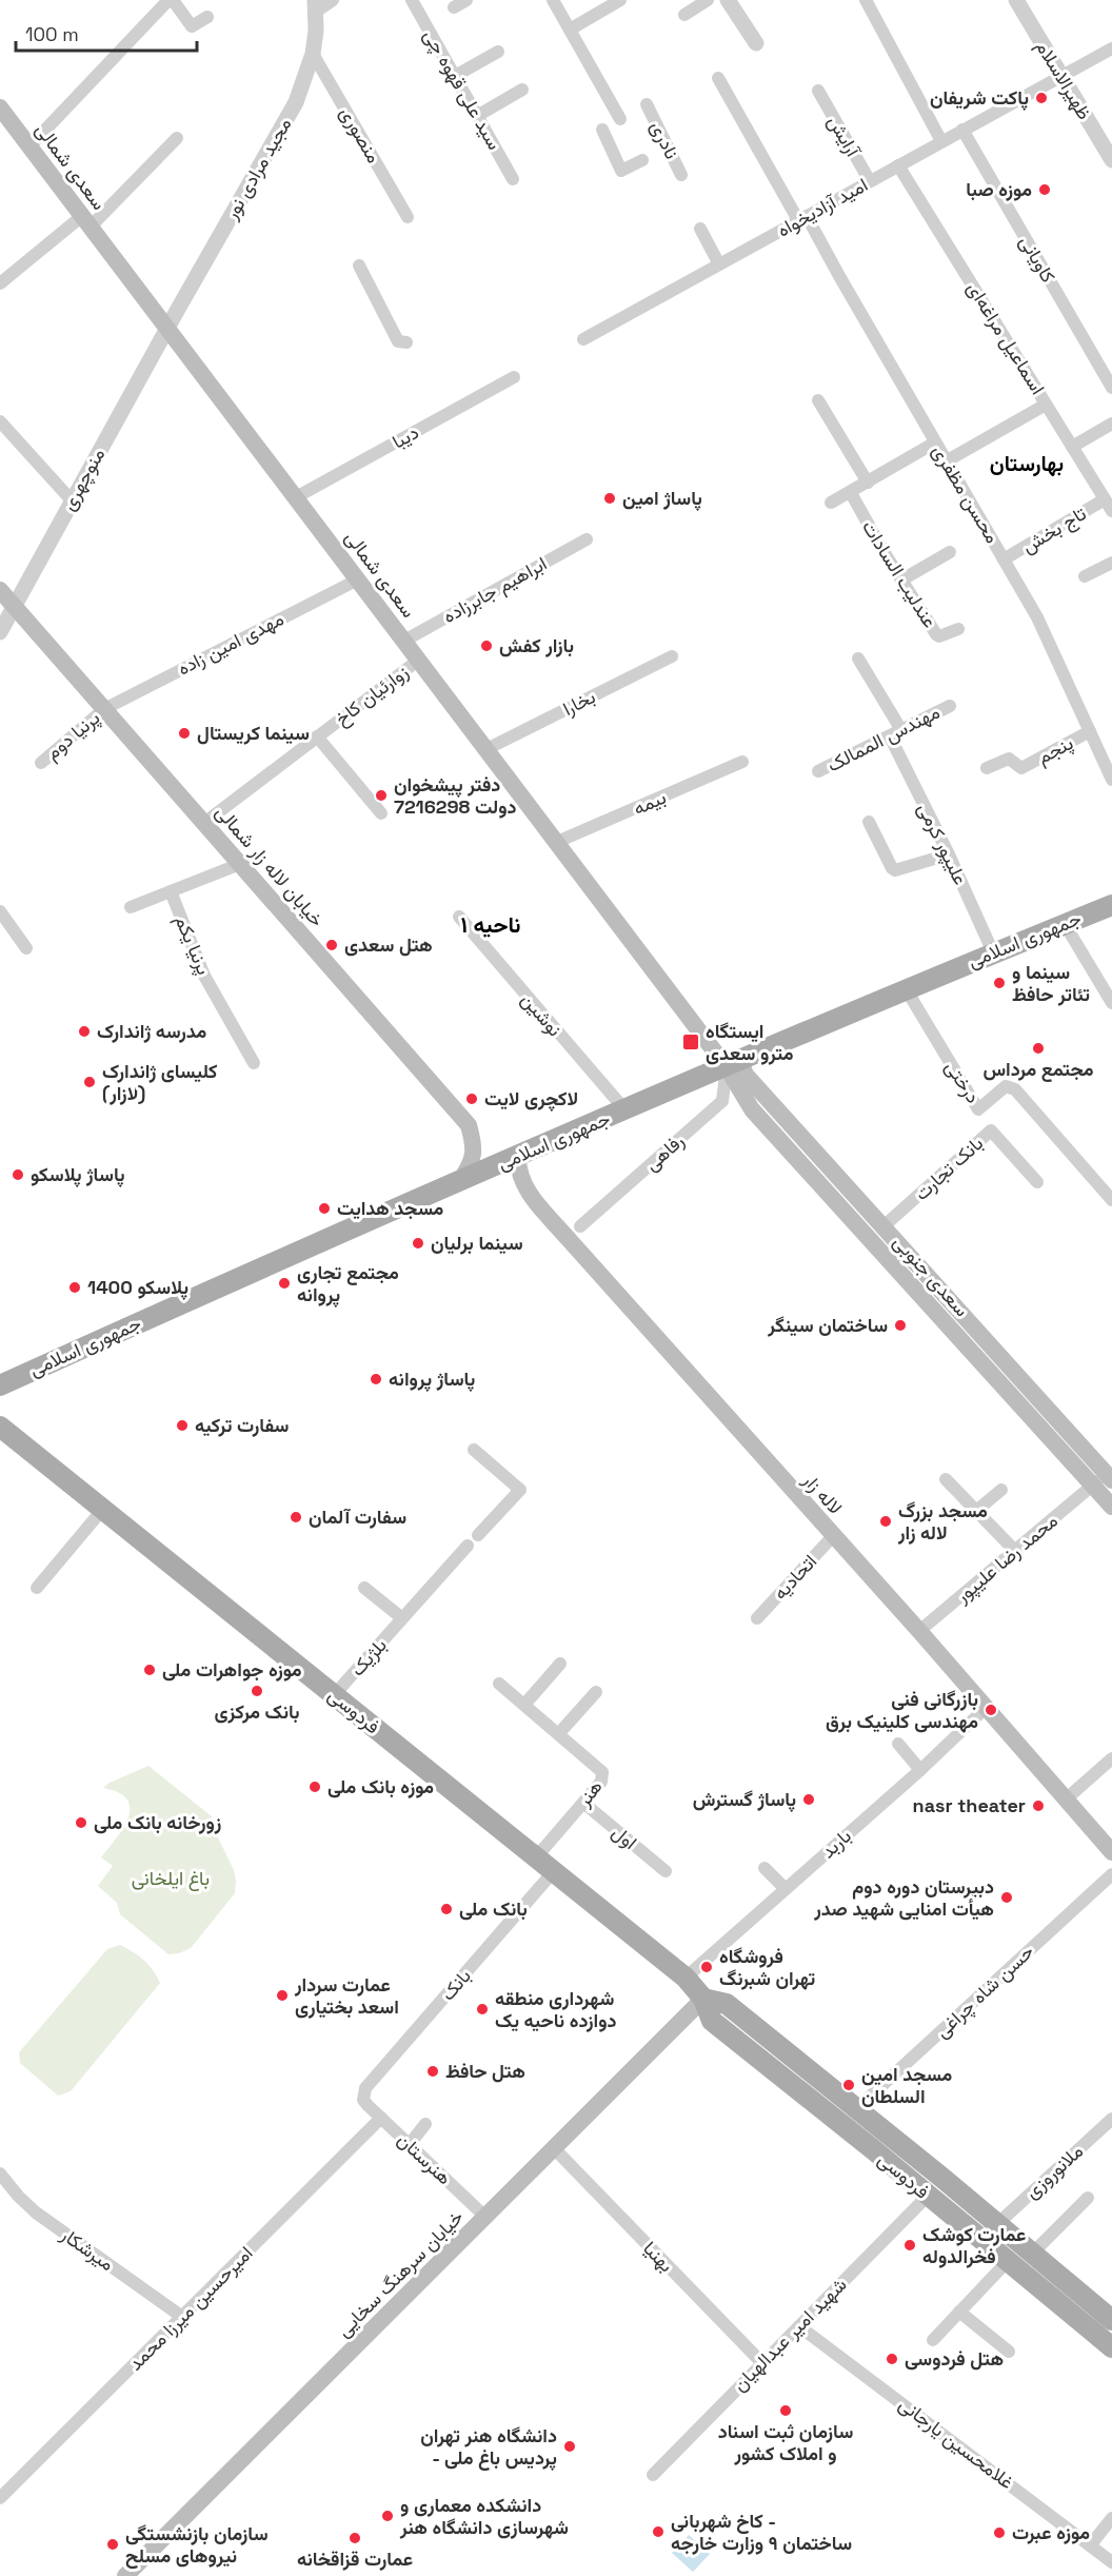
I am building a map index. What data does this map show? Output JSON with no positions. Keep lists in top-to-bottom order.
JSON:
{
  "streets": {
    "main road": [
      "سعدی شمالی",
      "خیابان لاله زار شمالی",
      "جمهوری اسلامی",
      "سعدی جنوبی",
      "لاله زار",
      "فردوسی",
      "خیابان سرهنگ سخایی"
    ],
    "street": [
      "ظهیرالاسلام",
      "سید علی قهوه چی",
      "منصوری",
      "آرایش",
      "نادری",
      "مجید مرادی نور",
      "امید آزادیخواه",
      "کاویانی",
      "اسماعیل مراغه‌ای",
      "دیبا",
      "منوچهری",
      "محسن مظفری",
      "تاج بخش",
      "عندلیب السادات",
      "ابراهیم جابرزاده",
      "مهدی امین زاده",
      "زوارئیان کاخ",
      "بخارا",
      "پرنیا دوم",
      "مهندس‌ الممالک",
      "پنجم",
      "بیمه",
      "علیپور کرمی",
      "پرنیا یکم",
      "نوشین",
      "درختی",
      "رفاهی",
      "بانک تجارت",
      "محمد رضا علیپور",
      "اتحادیه",
      "بلژیک",
      "هنر",
      "اول",
      "باربد",
      "بانک",
      "حسن شاه چراغی",
      "هنرستان",
      "ملانوروزی",
      "میرشکار",
      "بهنیا",
      "امیرحسین میرزا محمد",
      "شهید امیر عبدالهیان",
      "غلامحسین یارجانی"
    ]
  },
  "crossings": [
    ["ظهیرالاسلام", "امید آزادیخواه"],
    ["منصوری", "مجید مرادی نور"],
    ["آرایش", "امید آزادیخواه"],
    ["سعدی شمالی", "مجید مرادی نور"],
    ["سعدی شمالی", "دیبا"],
    ["سعدی شمالی", "منوچهری"],
    ["سعدی شمالی", "ابراهیم جابرزاده"],
    ["سعدی شمالی", "مهدی امین زاده"],
    ["سعدی شمالی", "زوارئیان کاخ"],
    ["سعدی شمالی", "بخارا"],
    ["سعدی شمالی", "بیمه"],
    ["سعدی شمالی", "جمهوری اسلامی"],
    ["سعدی شمالی", "رفاهی"],
    ["سعدی شمالی", "سعدی جنوبی"],
    ["مجید مرادی نور", "منوچهری"],
    ["امید آزادیخواه", "کاویانی"],
    ["امید آزادیخواه", "اسماعیل مراغه‌ای"],
    ["امید آزادیخواه", "محسن مظفری"],
    ["اسماعیل مراغه‌ای", "تاج بخش"],
    ["منوچهری", "خیابان لاله زار شمالی"],
    ["محسن مظفری", "تاج بخش"],
    ["محسن مظفری", "پنجم"],
    ["مهدی امین زاده", "پرنیا دوم"],
    ["مهدی امین زاده", "خیابان لاله زار شمالی"],
    ["زوارئیان کاخ", "خیابان لاله زار شمالی"],
    ["پرنیا دوم", "خیابان لاله زار شمالی"],
    ["مهندس‌ الممالک", "علیپور کرمی"],
    ["علیپور کرمی", "جمهوری اسلامی"],
    ["خیابان لاله زار شمالی", "جمهوری اسلامی"],
    ["خیابان لاله زار شمالی", "پرنیا یکم"],
    ["جمهوری اسلامی", "نوشین"],
    ["جمهوری اسلامی", "درختی"],
    ["جمهوری اسلامی", "رفاهی"],
    ["جمهوری اسلامی", "سعدی جنوبی"],
    ["جمهوری اسلامی", "لاله زار"],
    ["رفاهی", "سعدی جنوبی"],
    ["بانک تجارت", "سعدی جنوبی"],
    ["سعدی جنوبی", "محمد رضا علیپور"],
    ["لاله زار", "محمد رضا علیپور"],
    ["لاله زار", "اتحادیه"],
    ["لاله زار", "باربد"],
    ["بلژیک", "فردوسی"],
    ["فردوسی", "هنر"],
    ["فردوسی", "باربد"],
    ["فردوسی", "بانک"],
    ["فردوسی", "حسن شاه چراغی"],
    ["فردوسی", "ملانوروزی"],
    ["فردوسی", "خیابان سرهنگ سخایی"],
    ["فردوسی", "شهید امیر عبدالهیان"],
    ["هنر", "اول"],
    ["بانک", "هنرستان"],
    ["هنرستان", "خیابان سرهنگ سخایی"],
    ["هنرستان", "امیرحسین میرزا محمد"],
    ["میرشکار", "امیرحسین میرزا محمد"],
    ["بهنیا", "خیابان سرهنگ سخایی"],
    ["بهنیا", "شهید امیر عبدالهیان"],
    ["شهید امیر عبدالهیان", "غلامحسین یارجانی"]
  ],
  "districts": ["بهارستان", "ناحیه ۱"],
  "parks": ["باغ ایلخانی"],
  "places": {
    "other": [
      "پاکت شریفان",
      "موزه صبا",
      "پاساژ امین",
      "بازار کفش",
      "سینما کریستال",
      "دفتر پیشخوان دولت 7216298",
      "هتل سعدی",
      "سینما و تئاتر حافظ",
      "مدرسه ژاندارک",
      "مجتمع مرداس",
      "کلیسای ژاندارک (لازار)",
      "لاکچری لایت",
      "پاساژ پلاسکو",
      "مسجد هدایت",
      "سینما برلیان",
      "مجتمع تجاری پروانه",
      "پلاسکو 1400",
      "ساختمان سینگر",
      "پاساژ پروانه",
      "سفارت ترکیه",
      "سفارت آلمان",
      "مسجد بزرگ لاله زار",
      "موزه جواهرات ملی",
      "بانک مرکزی",
      "بازرگانی فنی مهندسی کلینیک برق",
      "موزه بانک ملی",
      "پاساژ گسترش",
      "nasr theater",
      "زورخانه بانک ملی",
      "دبیرستان دوره دوم هیأت امنایی شهید صدر",
      "بانک ملی",
      "فروشگاه تهران شبرنگ",
      "عمارت سردار اسعد بختیاری",
      "شهرداری منطقه دوازده ناحیه یک",
      "هتل حافظ",
      "مسجد امین السلطان",
      "عمارت کوشک فخرالدوله",
      "هتل فردوسی",
      "سازمان ثبت اسناد و املاک کشور",
      "دانشگاه هنر تهران - پردیس باغ ملی",
      "دانشکده معماری و شهرسازی دانشگاه هنر",
      "کاخ شهربانی - ساختمان ۹ وزارت خارجه",
      "موزه عبرت",
      "عمارت قزاقخانه",
      "سازمان بازنشستگی نیروهای مسلح"
    ],
    "transit": ["ایستگاه مترو سعدی"]
  },
  "scale_bar": "100 m"
}
